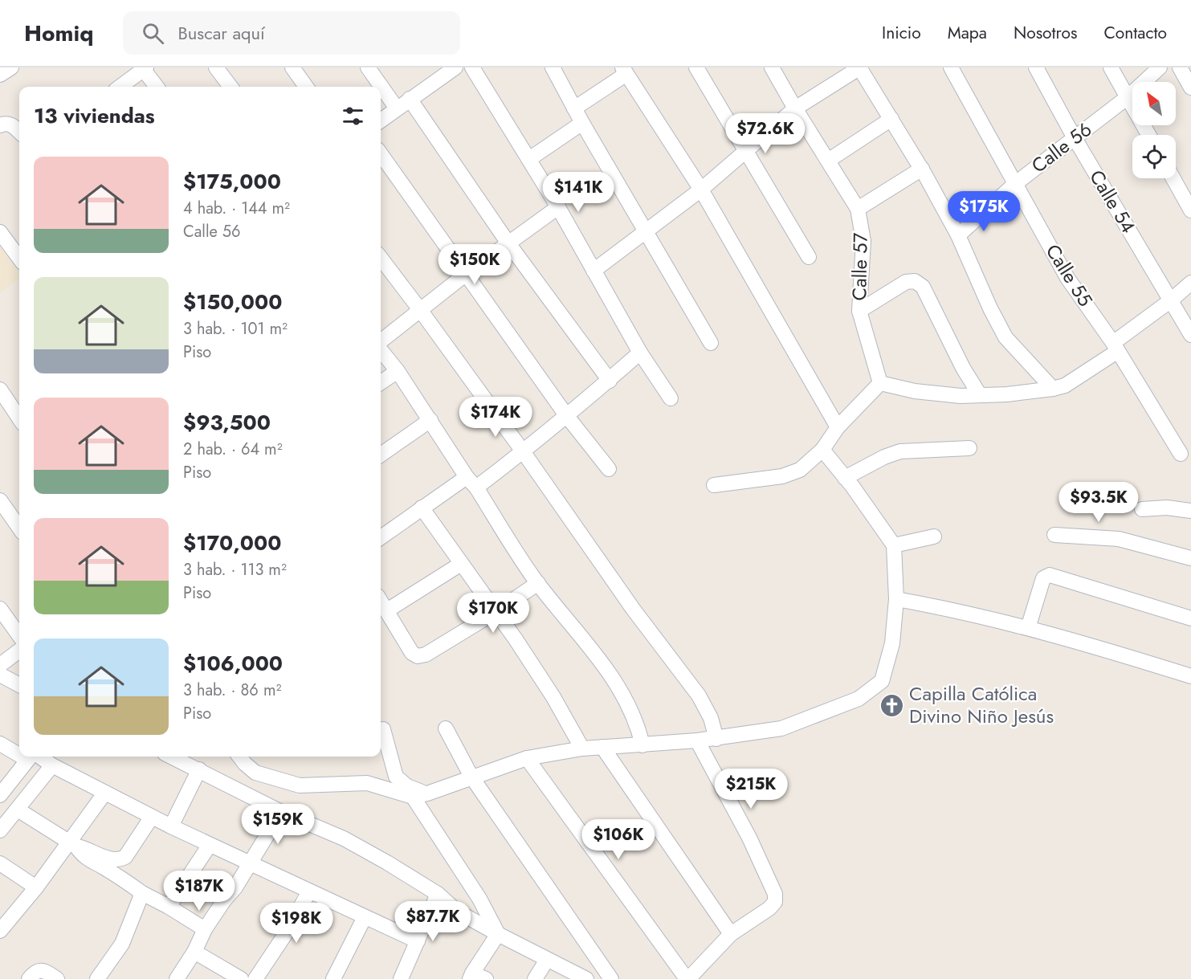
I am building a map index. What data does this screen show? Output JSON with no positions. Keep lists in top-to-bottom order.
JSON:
{
  "streets": {
    "street": [
      "Calle 56",
      "Calle 54",
      "Calle 57",
      "Calle 55"
    ]
  },
  "crossings": [
    ["Calle 56", "Calle 54"],
    ["Calle 56", "Calle 55"]
  ],
  "places": {
    "church": ["Capilla Católica Divino Niño Jesús"]
  },
  "north": "top left",
  "page": {
    "header": "Homiq",
    "search": "Buscar aquí",
    "nav": [
      "Inicio",
      "Mapa",
      "Nosotros",
      "Contacto"
    ],
    "heading": "13 viviendas",
    "price": [
      "$72.6K",
      "$141K",
      "$175K",
      "$150K",
      "$174K",
      "$93.5K",
      "$170K",
      "$215K",
      "$159K",
      "$106K",
      "$187K",
      "$87.7K",
      "$198K"
    ],
    "list": [
      {
        "name": "$175,000",
        "note": "4 hab. · 144 m² · Calle 56"
      },
      {
        "name": "$150,000",
        "note": "3 hab. · 101 m² · Piso"
      },
      {
        "name": "$93,500",
        "note": "2 hab. · 64 m² · Piso"
      },
      {
        "name": "$170,000",
        "note": "3 hab. · 113 m² · Piso"
      },
      {
        "name": "$106,000",
        "note": "3 hab. · 86 m² · Piso"
      }
    ]
  }
}
